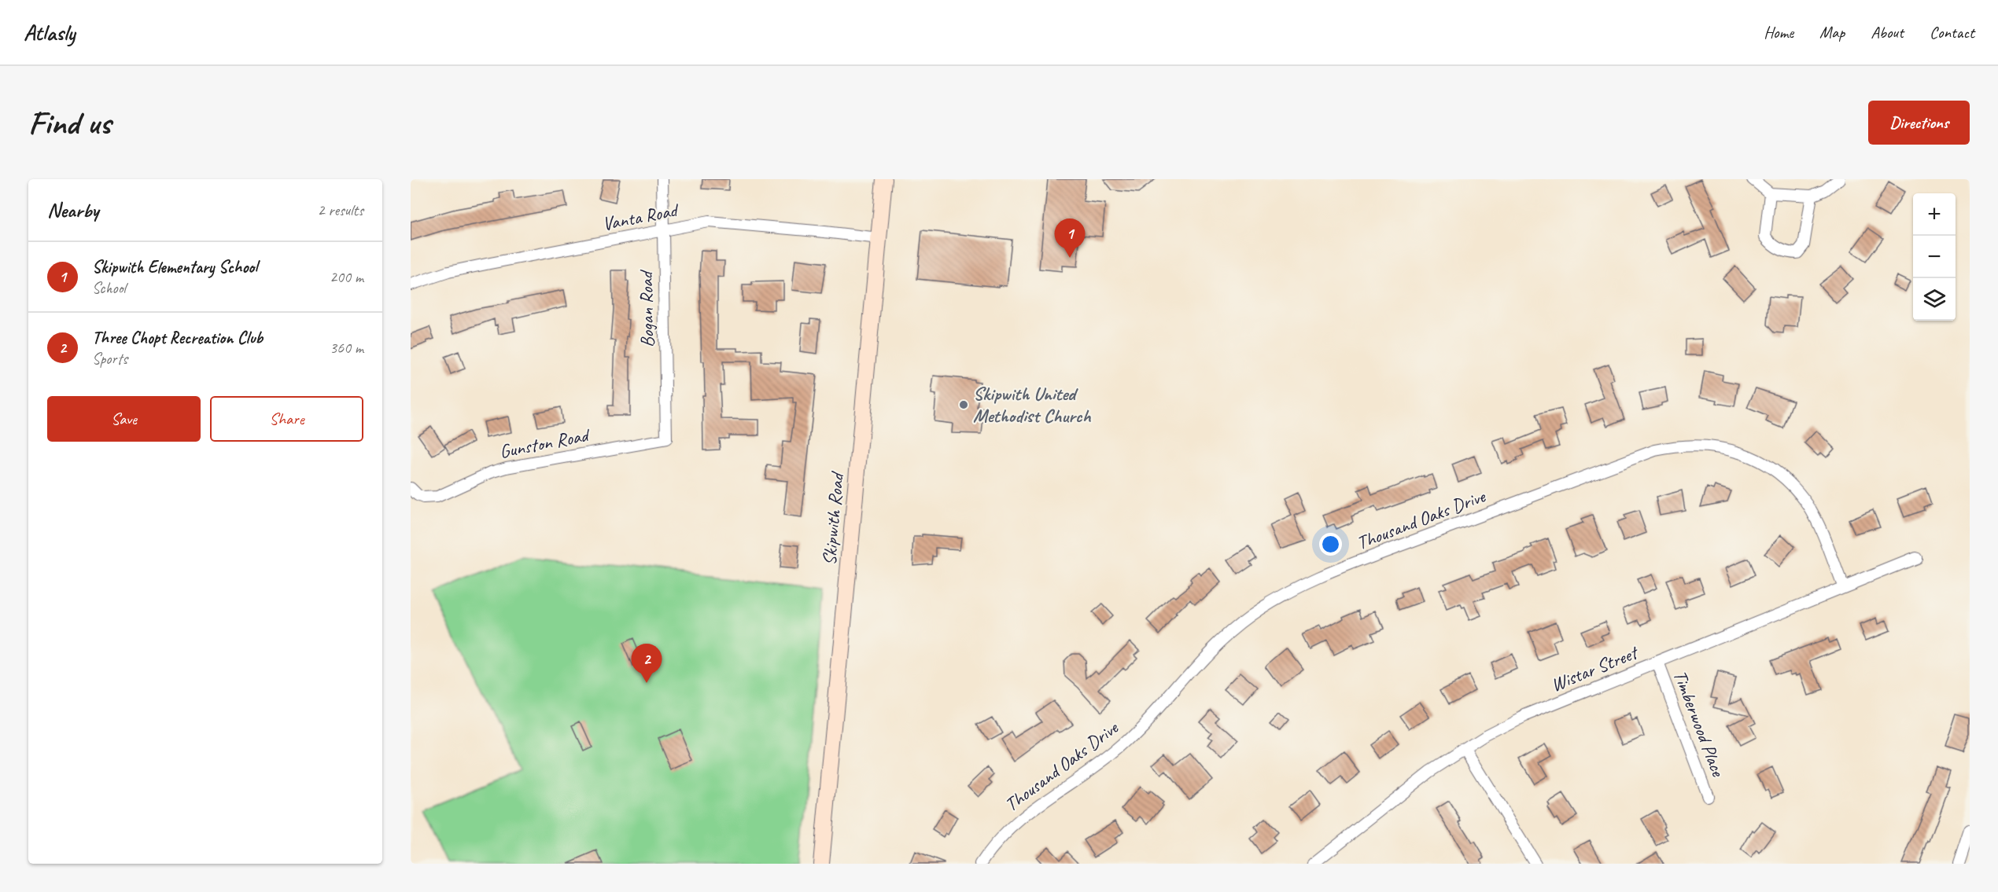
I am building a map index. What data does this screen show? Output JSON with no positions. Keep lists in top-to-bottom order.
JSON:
{
  "streets": {
    "main road": ["Skipwith Road"],
    "street": [
      "Vanta Road",
      "Bogan Road",
      "Gunston Road",
      "Thousand Oaks Drive",
      "Wistar Street",
      "Timberwood Place"
    ]
  },
  "crossings": [
    ["Vanta Road", "Bogan Road"],
    ["Vanta Road", "Skipwith Road"],
    ["Bogan Road", "Gunston Road"],
    ["Thousand Oaks Drive", "Wistar Street"],
    ["Wistar Street", "Timberwood Place"]
  ],
  "places": ["Skipwith United Methodist Church"],
  "page": {
    "header": "Atlasly",
    "nav": [
      "Home",
      "Map",
      "About",
      "Contact"
    ],
    "buttons": [
      "Directions",
      ["Save", "Share"]
    ],
    "title": "Find us",
    "heading": ["Nearby", "2 results"],
    "map_buttons": ["+", "−"],
    "pins": ["1", "2"],
    "list": [
      {
        "mark": "1",
        "name": "Skipwith Elementary School",
        "note": "School",
        "value": "200 m"
      },
      {
        "mark": "2",
        "name": "Three Chopt Recreation Club",
        "note": "Sports",
        "value": "360 m"
      }
    ]
  }
}
